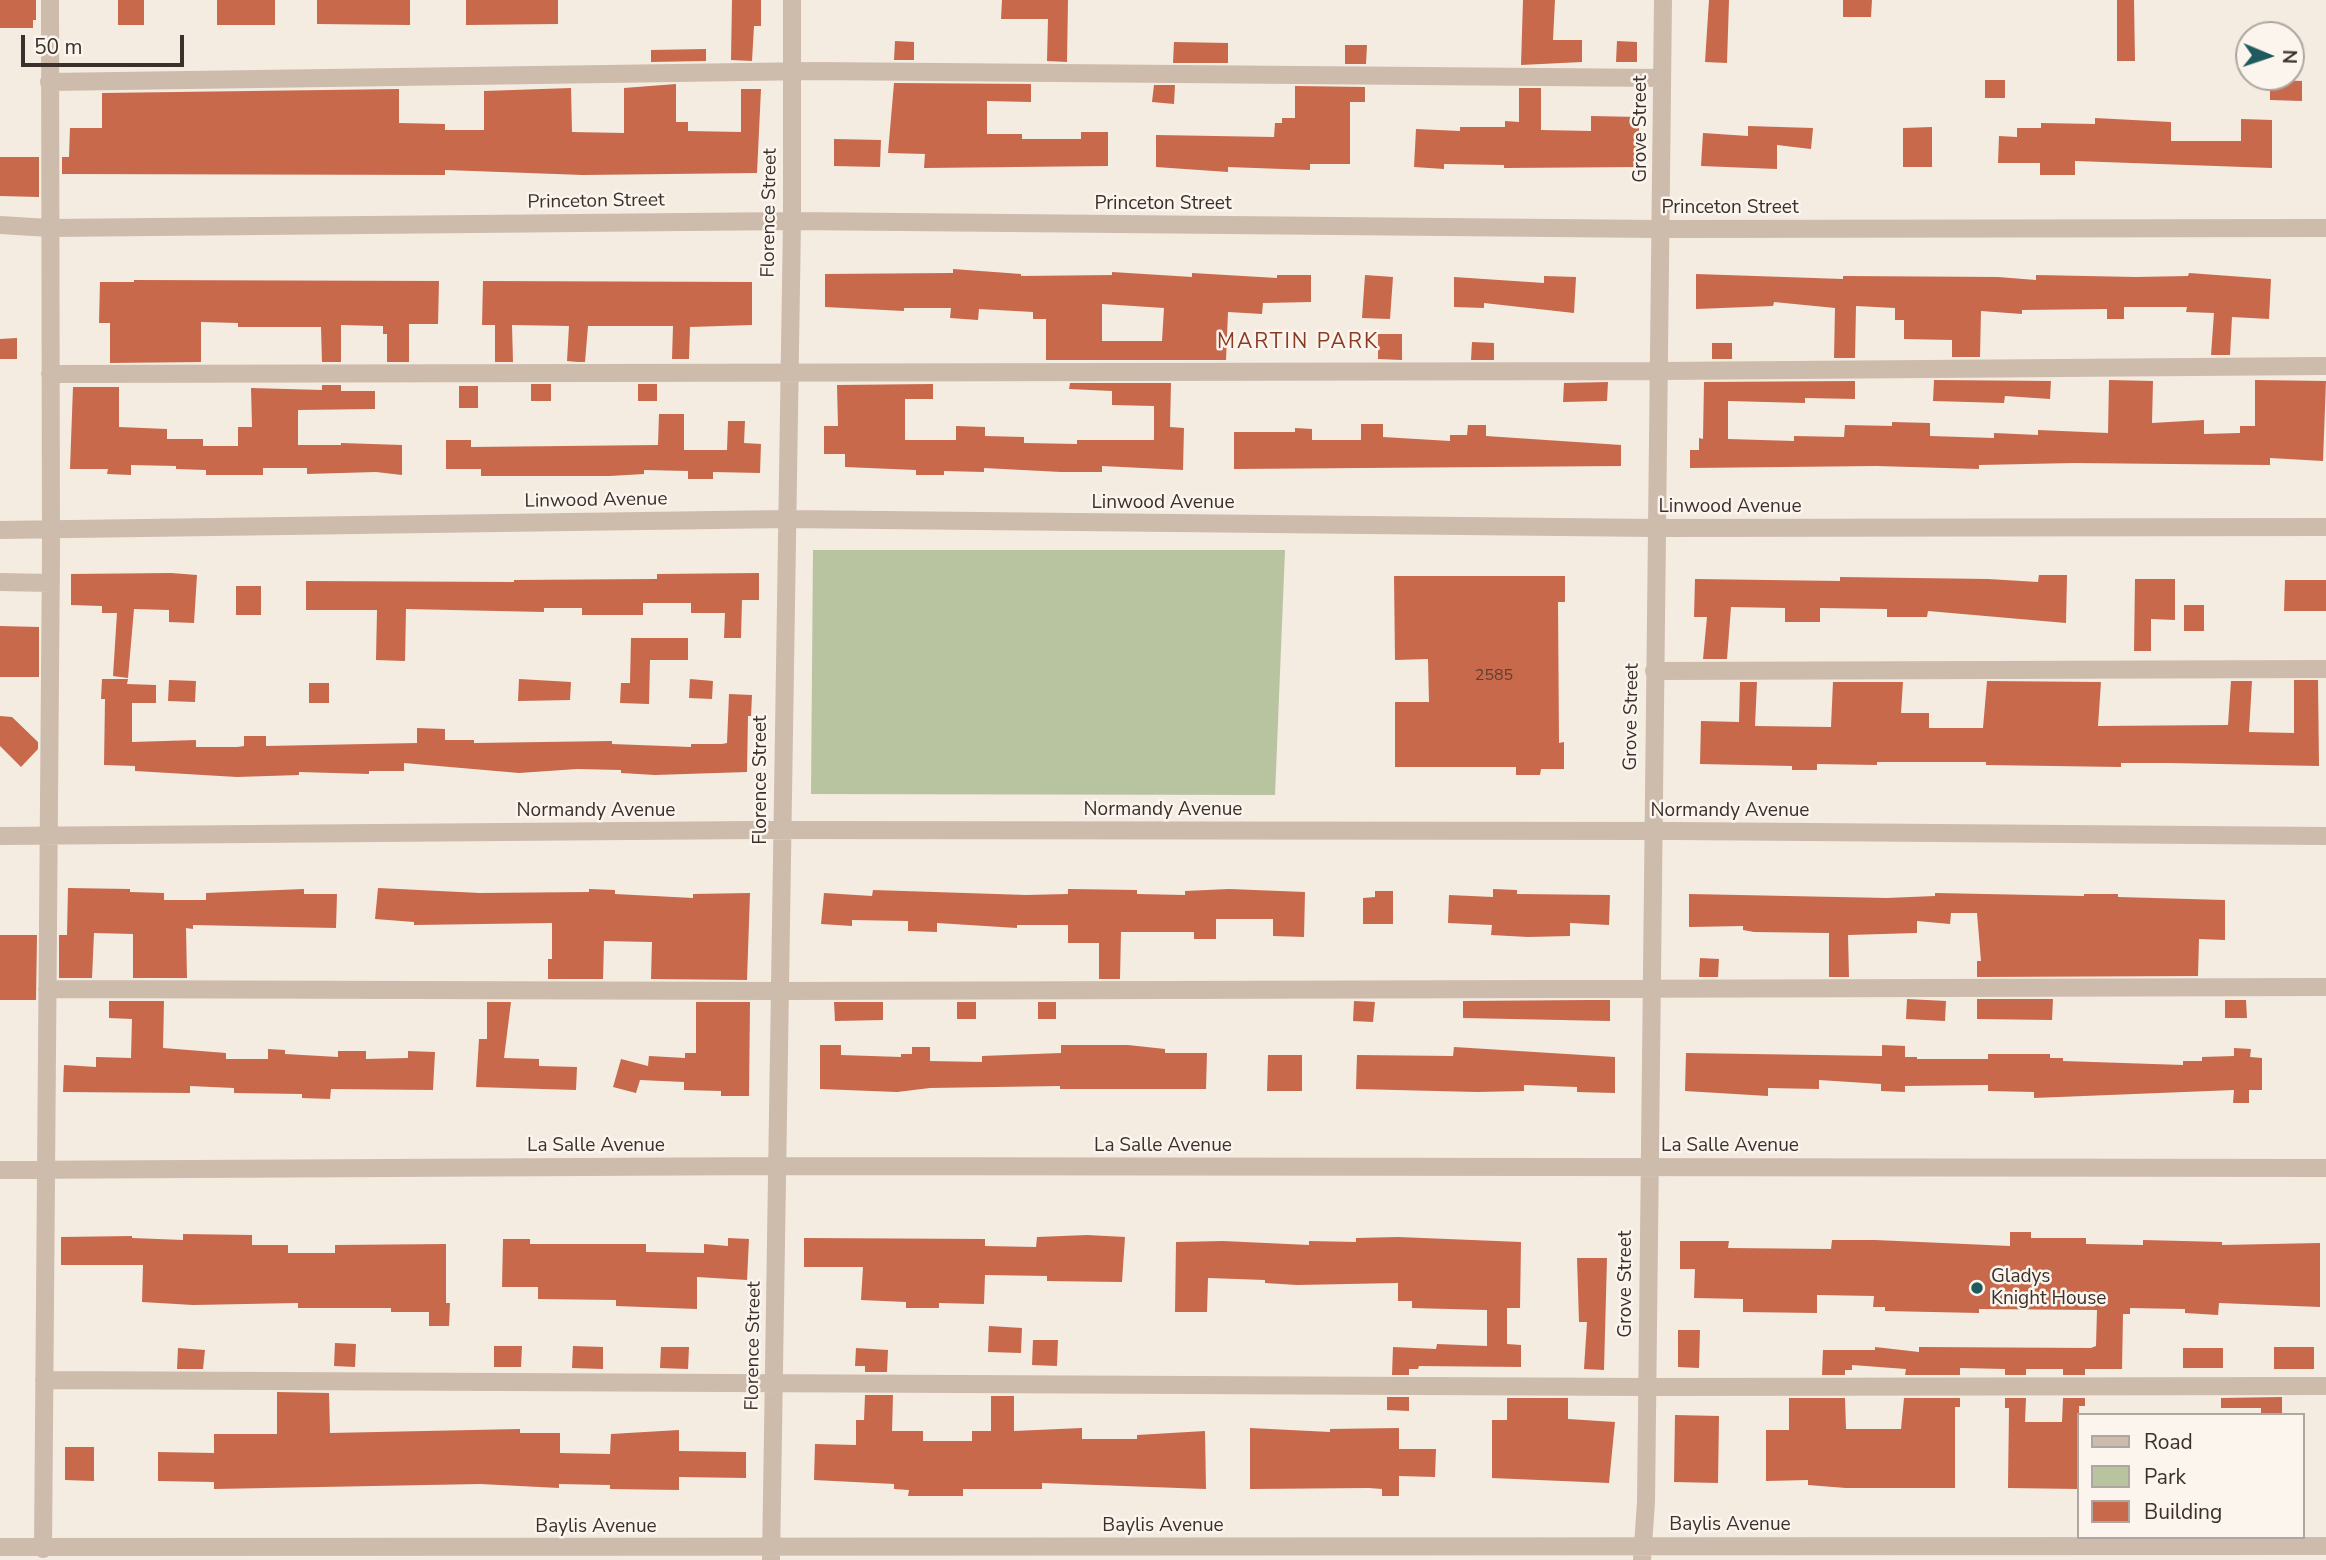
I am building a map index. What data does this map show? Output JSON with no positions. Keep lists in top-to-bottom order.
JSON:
{
  "streets": {
    "street": [
      "Grove Street",
      "Princeton Street",
      "Florence Street",
      "Linwood Avenue",
      "Normandy Avenue",
      "La Salle Avenue",
      "Baylis Avenue"
    ]
  },
  "crossings": [
    ["Grove Street", "Princeton Street"],
    ["Grove Street", "Linwood Avenue"],
    ["Grove Street", "Normandy Avenue"],
    ["Grove Street", "La Salle Avenue"],
    ["Grove Street", "Baylis Avenue"],
    ["Princeton Street", "Florence Street"],
    ["Florence Street", "Linwood Avenue"],
    ["Florence Street", "Normandy Avenue"],
    ["Florence Street", "La Salle Avenue"],
    ["Florence Street", "Baylis Avenue"]
  ],
  "districts": ["MARTIN PARK"],
  "places": ["Gladys Knight House"],
  "house_numbers": ["2585"],
  "legend": ["Road", "Park", "Building"],
  "scale_bar": "50 m",
  "north": "right"
}
